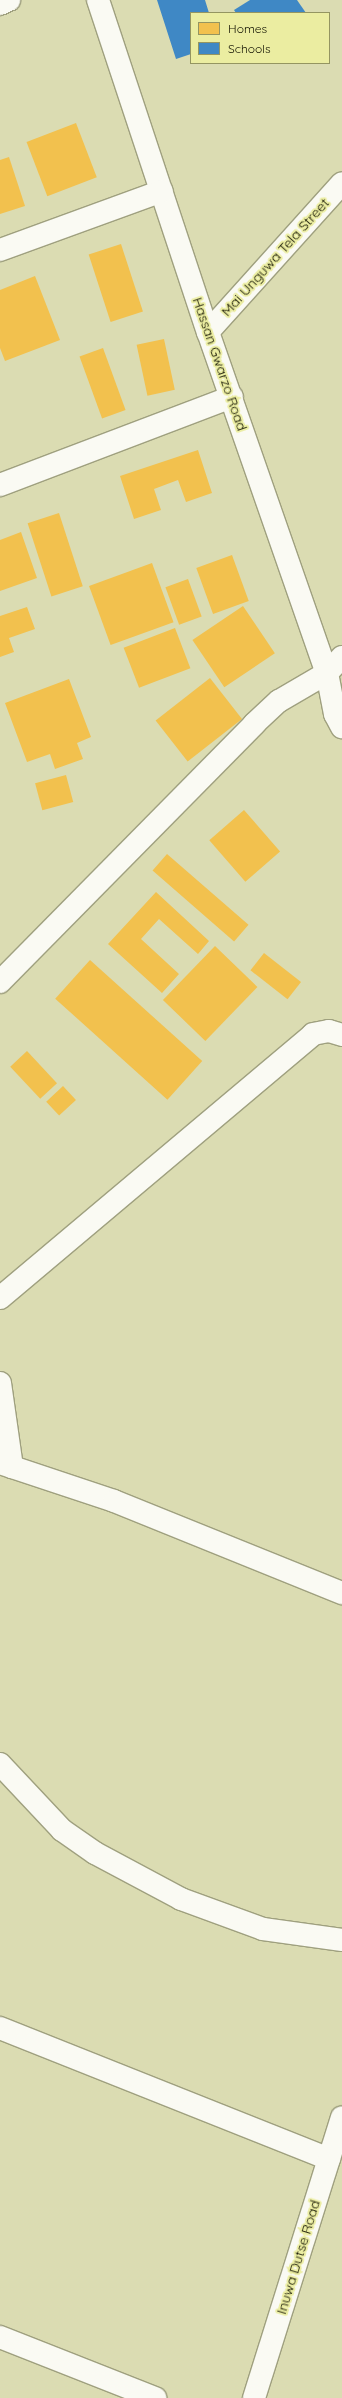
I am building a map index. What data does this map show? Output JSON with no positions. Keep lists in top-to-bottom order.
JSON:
{
  "streets": {
    "street": ["Mai Unguwa Tela Street", "Hassan Gwarzo Road", "Inuwa Dutse Road"]
  },
  "crossings": [
    ["Mai Unguwa Tela Street", "Hassan Gwarzo Road"]
  ],
  "legend": ["Homes", "Schools"]
}
